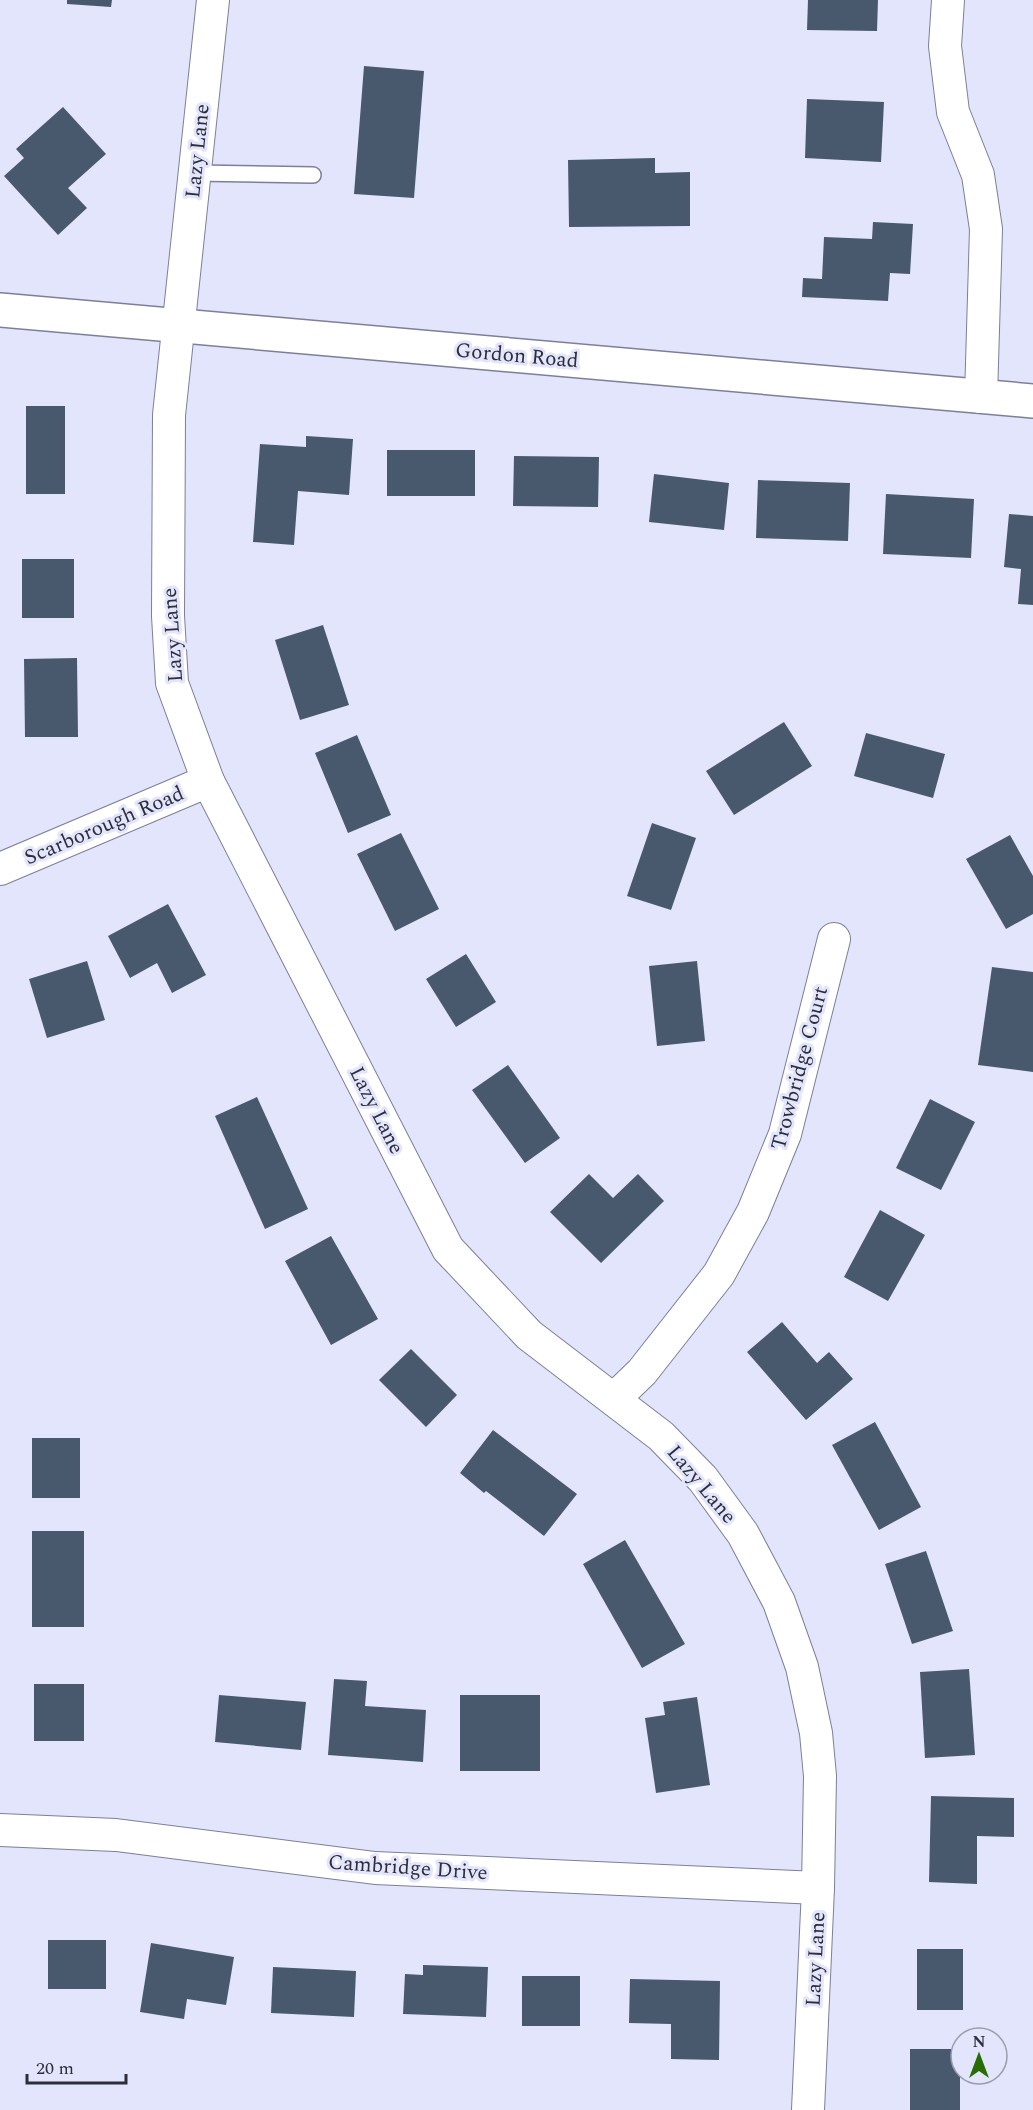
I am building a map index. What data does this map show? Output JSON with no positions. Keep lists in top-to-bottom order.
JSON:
{
  "streets": {
    "street": [
      "Lazy Lane",
      "Gordon Road",
      "Scarborough Road",
      "Trowbridge Court",
      "Cambridge Drive"
    ]
  },
  "crossings": [
    ["Lazy Lane", "Gordon Road"],
    ["Lazy Lane", "Scarborough Road"],
    ["Lazy Lane", "Trowbridge Court"],
    ["Lazy Lane", "Cambridge Drive"]
  ],
  "scale_bar": "20 m",
  "north": "top"
}
